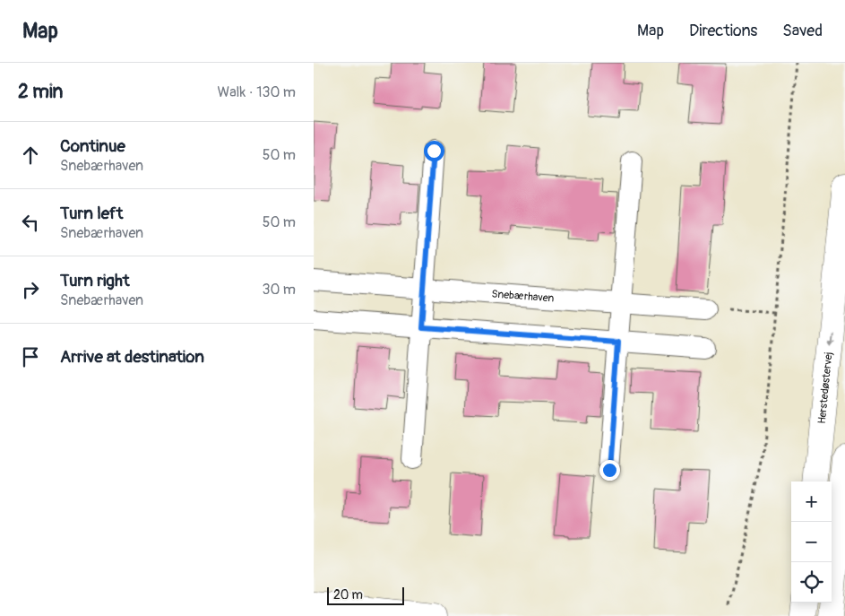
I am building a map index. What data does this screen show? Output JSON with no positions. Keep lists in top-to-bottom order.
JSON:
{
  "streets": {
    "street": ["Snebærhaven", "Herstedøstervej"]
  },
  "scale_bar": "20 m",
  "page": {
    "header": "Map",
    "nav": ["Map", "Directions", "Saved"],
    "heading": ["2 min", "Walk · 130 m"],
    "list": [
      ["Continue", "Snebærhaven", "50 m"],
      ["Turn left", "Snebærhaven", "50 m"],
      ["Turn right", "Snebærhaven", "30 m"],
      "Arrive at destination"
    ],
    "map_buttons": ["+", "−"],
    "scale": "20 m"
  }
}
